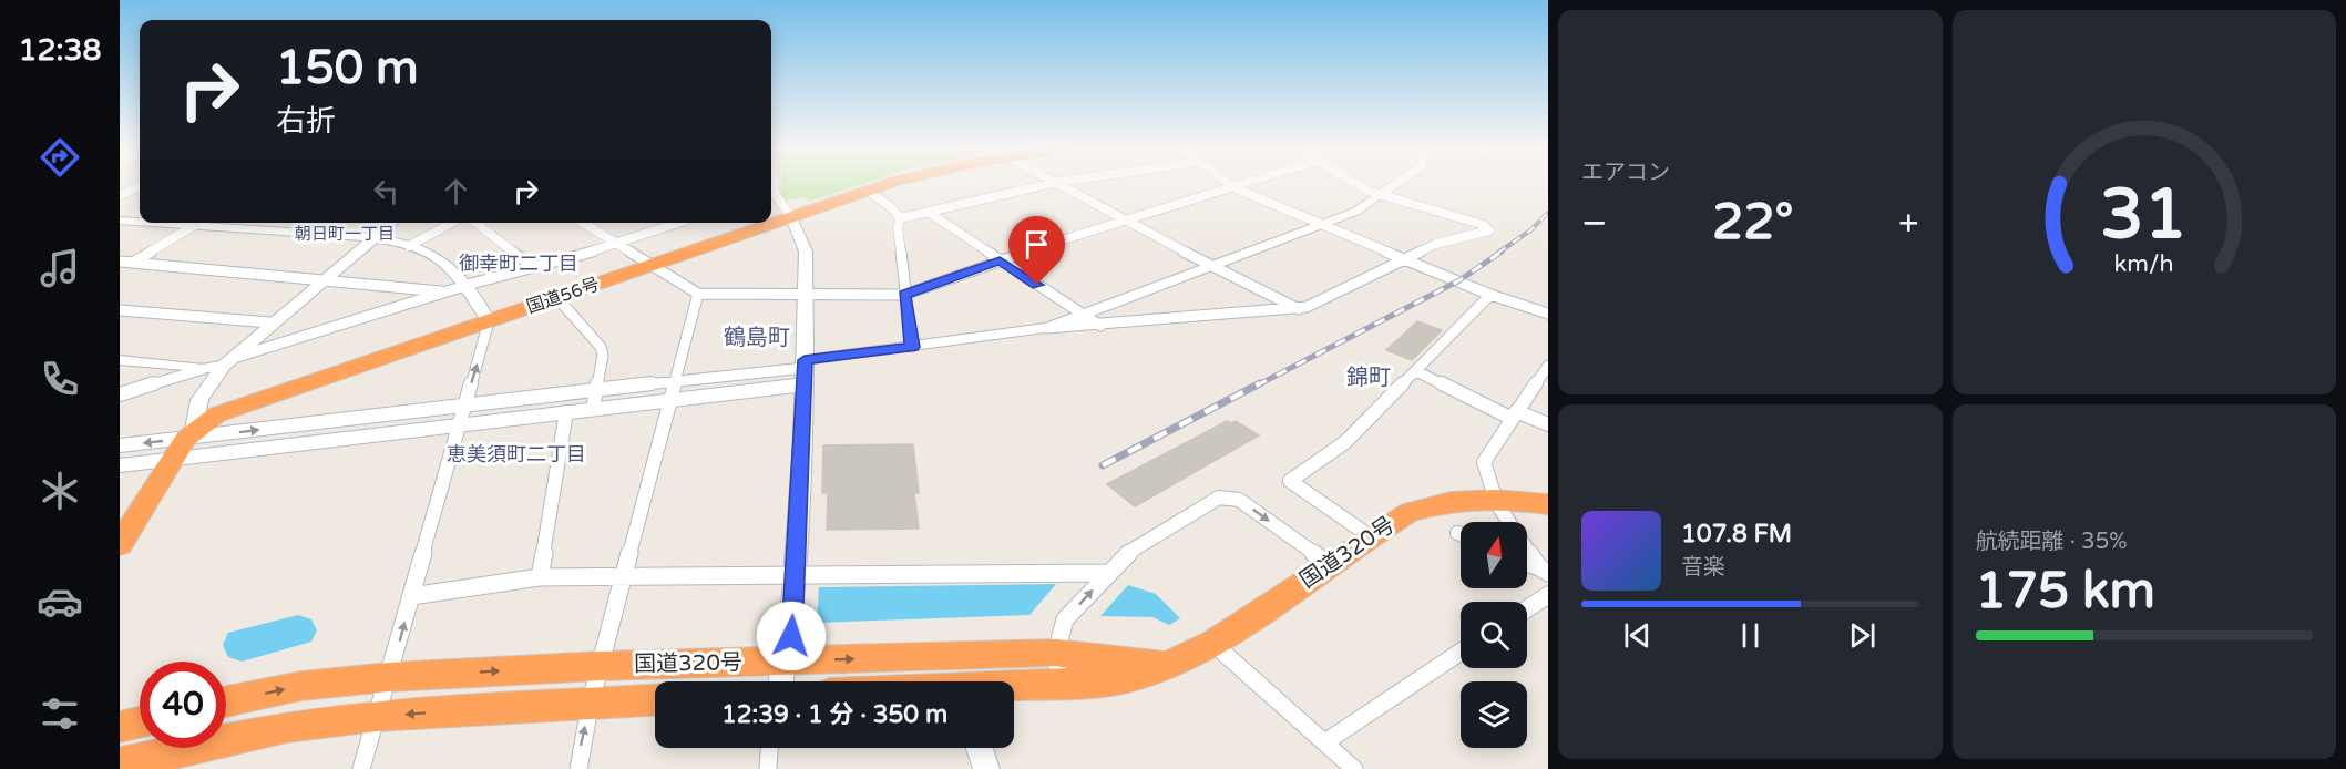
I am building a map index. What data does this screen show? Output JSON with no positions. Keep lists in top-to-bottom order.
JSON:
{
  "streets": {
    "highway": ["国道56号", "国道320号"]
  },
  "districts": [
    "朝日町一丁目",
    "御幸町二丁目",
    "鶴島町",
    "錦町",
    "恵美須町二丁目"
  ],
  "north": "top",
  "page": {
    "tabs": "12:38",
    "tile": [
      "エアコン",
      ["航続距離 · 35%", "175 km"]
    ],
    "turn": ["150 m", "右折"],
    "heat": ["−", "22°", "+"],
    "song": ["107.8 FM", "音楽"],
    "limit": "40",
    "trip": "12:39 · 1 分 · 350 m",
    "gauge": ["31", "km/h"]
  }
}
